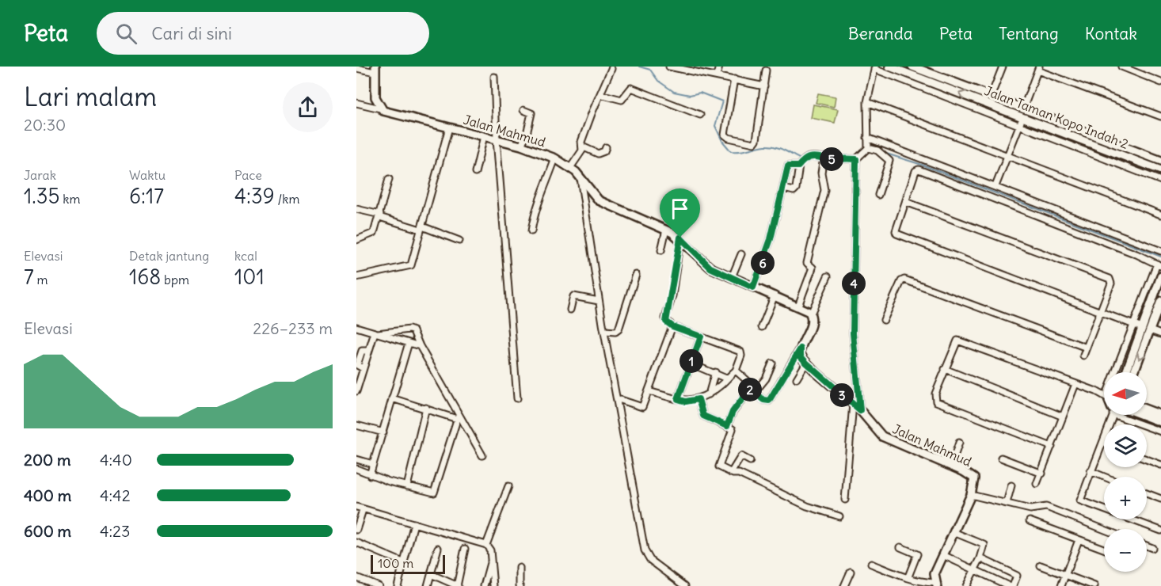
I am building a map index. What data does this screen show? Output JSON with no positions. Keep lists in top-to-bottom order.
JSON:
{
  "streets": {
    "street": ["Jalan Taman Kopo Indah 2", "Jalan Mahmud"]
  },
  "scale_bar": "100 m",
  "north": "left",
  "page": {
    "header": "Peta",
    "search": "Cari di sini",
    "nav": [
      "Beranda",
      "Peta",
      "Tentang",
      "Kontak"
    ],
    "heading": ["Lari malam", "20:30"],
    "stats": [
      ["Jarak", "1.35 km"],
      ["Waktu", "6:17"],
      ["Pace", "4:39 /km"],
      ["Elevasi", "7 m"],
      ["Detak jantung", "168 bpm"],
      ["kcal", "101"]
    ],
    "pins": [
      "5",
      "6",
      "4",
      "1",
      "2",
      "3"
    ],
    "chart": ["Elevasi", "226–233 m"],
    "map_buttons": ["+", "−"],
    "list": [
      {
        "name": "200 m",
        "note": "4:40"
      },
      {
        "name": "400 m",
        "note": "4:42"
      },
      {
        "name": "600 m",
        "note": "4:23"
      }
    ],
    "scale": "100 m"
  }
}
